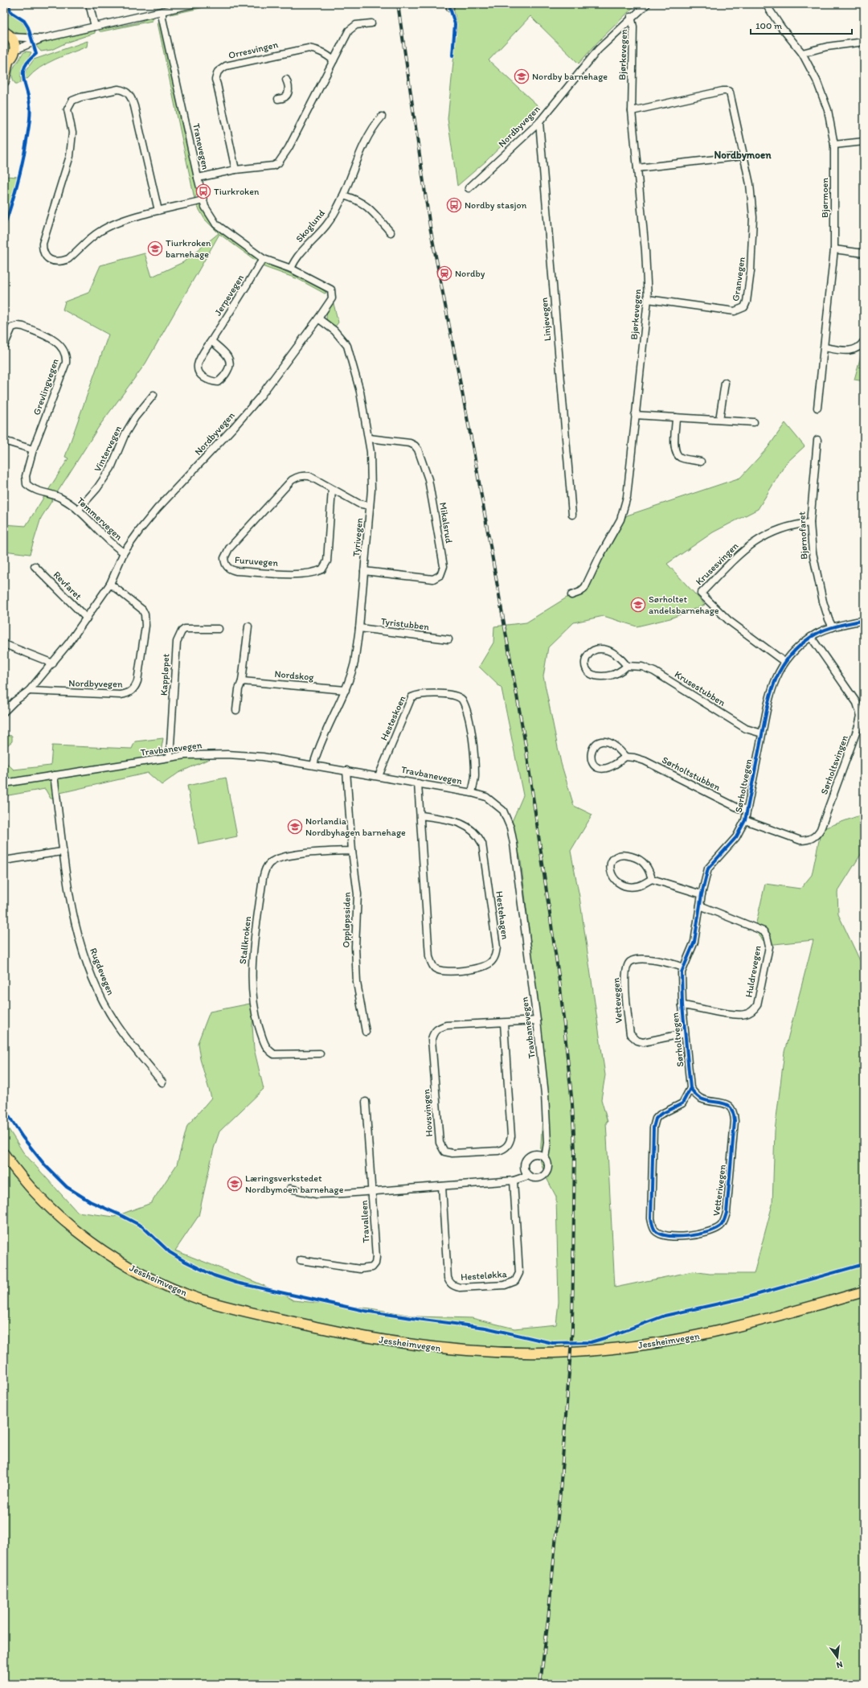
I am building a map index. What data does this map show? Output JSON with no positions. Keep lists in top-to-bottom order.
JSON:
{
  "streets": {
    "main road": ["Jessheimvegen"],
    "street": [
      "Orresvingen",
      "Bjørkevegen",
      "Nordbyvegen",
      "Tranevegen",
      "Bjørmoen",
      "Skoglund",
      "Granvegen",
      "Jerpevegen",
      "Linjevegen",
      "Grevlingvegen",
      "Vintervegen",
      "Tømmervegen",
      "Mikalsrud",
      "Bjørnofaret",
      "Tyrivegen",
      "Furuvegen",
      "Krusesvingen",
      "Revfaret",
      "Tyristubben",
      "Kappløpet",
      "Nordskog",
      "Krusestubben",
      "Hesteskoen",
      "Travbanevegen",
      "Sørholtsvingen",
      "Sørholtstubben",
      "Sørholtvegen",
      "Hestehagen",
      "Oppløpssiden",
      "Stallkroken",
      "Rugdevegen",
      "Huldrevegen",
      "Vettevegen",
      "Hovsvingen",
      "Vetterivegen",
      "Travalleen",
      "Hesteløkka"
    ]
  },
  "crossings": [
    ["Bjørkevegen", "Nordbyvegen"],
    ["Bjørkevegen", "Granvegen"],
    ["Nordbyvegen", "Tranevegen"],
    ["Nordbyvegen", "Linjevegen"],
    ["Nordbyvegen", "Tømmervegen"],
    ["Nordbyvegen", "Tyrivegen"],
    ["Nordbyvegen", "Revfaret"],
    ["Tranevegen", "Skoglund"],
    ["Tranevegen", "Jerpevegen"],
    ["Grevlingvegen", "Tømmervegen"],
    ["Vintervegen", "Tømmervegen"],
    ["Mikalsrud", "Tyrivegen"],
    ["Bjørnofaret", "Krusesvingen"],
    ["Bjørnofaret", "Sørholtvegen"],
    ["Tyrivegen", "Furuvegen"],
    ["Tyrivegen", "Tyristubben"],
    ["Tyrivegen", "Nordskog"],
    ["Tyrivegen", "Travbanevegen"],
    ["Krusesvingen", "Sørholtvegen"],
    ["Kappløpet", "Travbanevegen"],
    ["Krusestubben", "Sørholtvegen"],
    ["Hesteskoen", "Travbanevegen"],
    ["Travbanevegen", "Hestehagen"],
    ["Travbanevegen", "Oppløpssiden"],
    ["Travbanevegen", "Rugdevegen"],
    ["Travbanevegen", "Hovsvingen"],
    ["Sørholtsvingen", "Sørholtvegen"],
    ["Sørholtstubben", "Sørholtvegen"],
    ["Sørholtvegen", "Huldrevegen"],
    ["Sørholtvegen", "Vettevegen"],
    ["Sørholtvegen", "Vetterivegen"],
    ["Oppløpssiden", "Stallkroken"]
  ],
  "districts": ["Nordbymoen"],
  "places": {
    "school or university": [
      "Nordby barnehage",
      "Tiurkroken barnehage",
      "Sørholtet andelsbarnehage",
      "Norlandia Nordbyhagen barnehage",
      "Læringsverkstedet Nordbymoen barnehage"
    ],
    "bus stop": ["Tiurkroken", "Nordby stasjon"],
    "station": ["Nordby"]
  },
  "scale_bar": "100 m",
  "north": "bottom"
}
